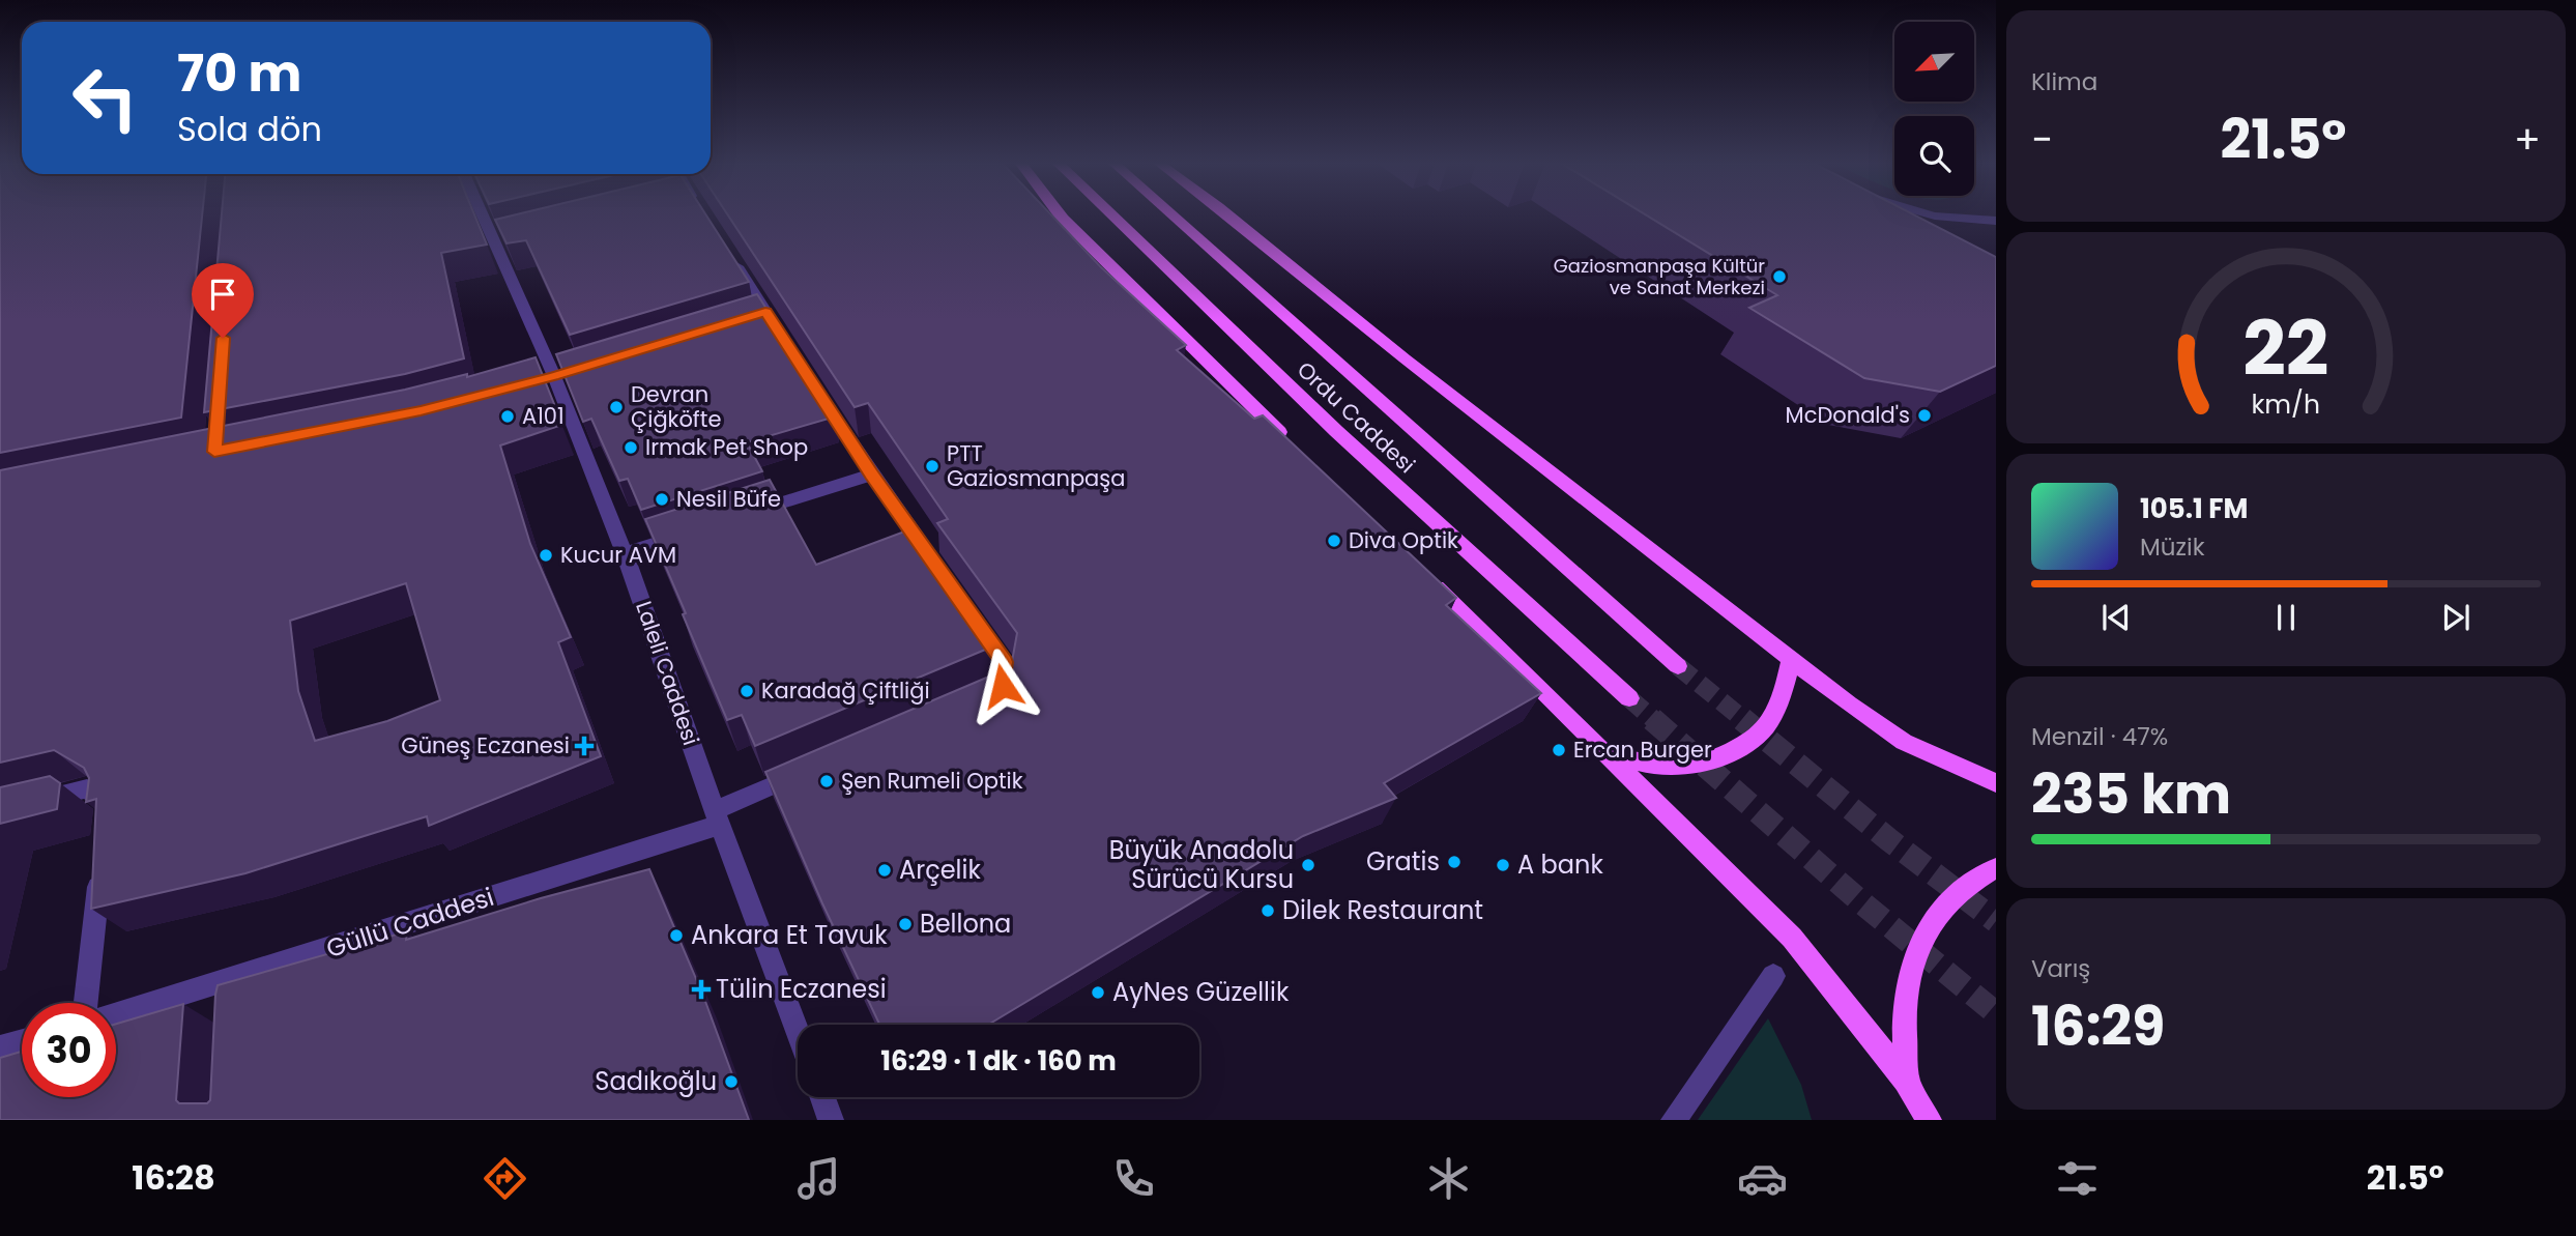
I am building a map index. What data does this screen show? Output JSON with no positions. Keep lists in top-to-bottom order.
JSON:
{
  "streets": {
    "main road": ["Ordu Caddesi"],
    "street": ["Laleli Caddesi", "Güllü Caddesi"]
  },
  "crossings": [
    ["Laleli Caddesi", "Güllü Caddesi"]
  ],
  "places": {
    "other": [
      "Gaziosmanpaşa Kültür ve Sanat Merkezi",
      "Devran Çiğköfte",
      "McDonald's",
      "A101",
      "Irmak Pet Shop",
      "PTT Gaziosmanpaşa",
      "Nesil Büfe",
      "Diva Optik",
      "Kucur AVM",
      "Karadağ Çiftliği",
      "Ercan Burger",
      "Şen Rumeli Optik",
      "Gratis",
      "Büyük Anadolu Sürücü Kursu",
      "A bank",
      "Arçelik",
      "Dilek Restaurant",
      "Bellona",
      "Ankara Et Tavuk",
      "AyNes Güzellik",
      "Sadıkoğlu"
    ],
    "health": ["Güneş Eczanesi", "Tülin Eczanesi"]
  },
  "north": "bottom left",
  "page": {
    "tile": [
      "Klima",
      ["Menzil · 47%", "235 km"],
      ["Varış", "16:29"]
    ],
    "turn": ["70 m", "Sola dön"],
    "heat": ["−", "21.5°", "+"],
    "song": ["105.1 FM", "Müzik"],
    "limit": "30",
    "trip": "16:29 · 1 dk · 160 m",
    "tabs": ["16:28", "21.5°"],
    "gauge": ["22", "km/h"]
  }
}
